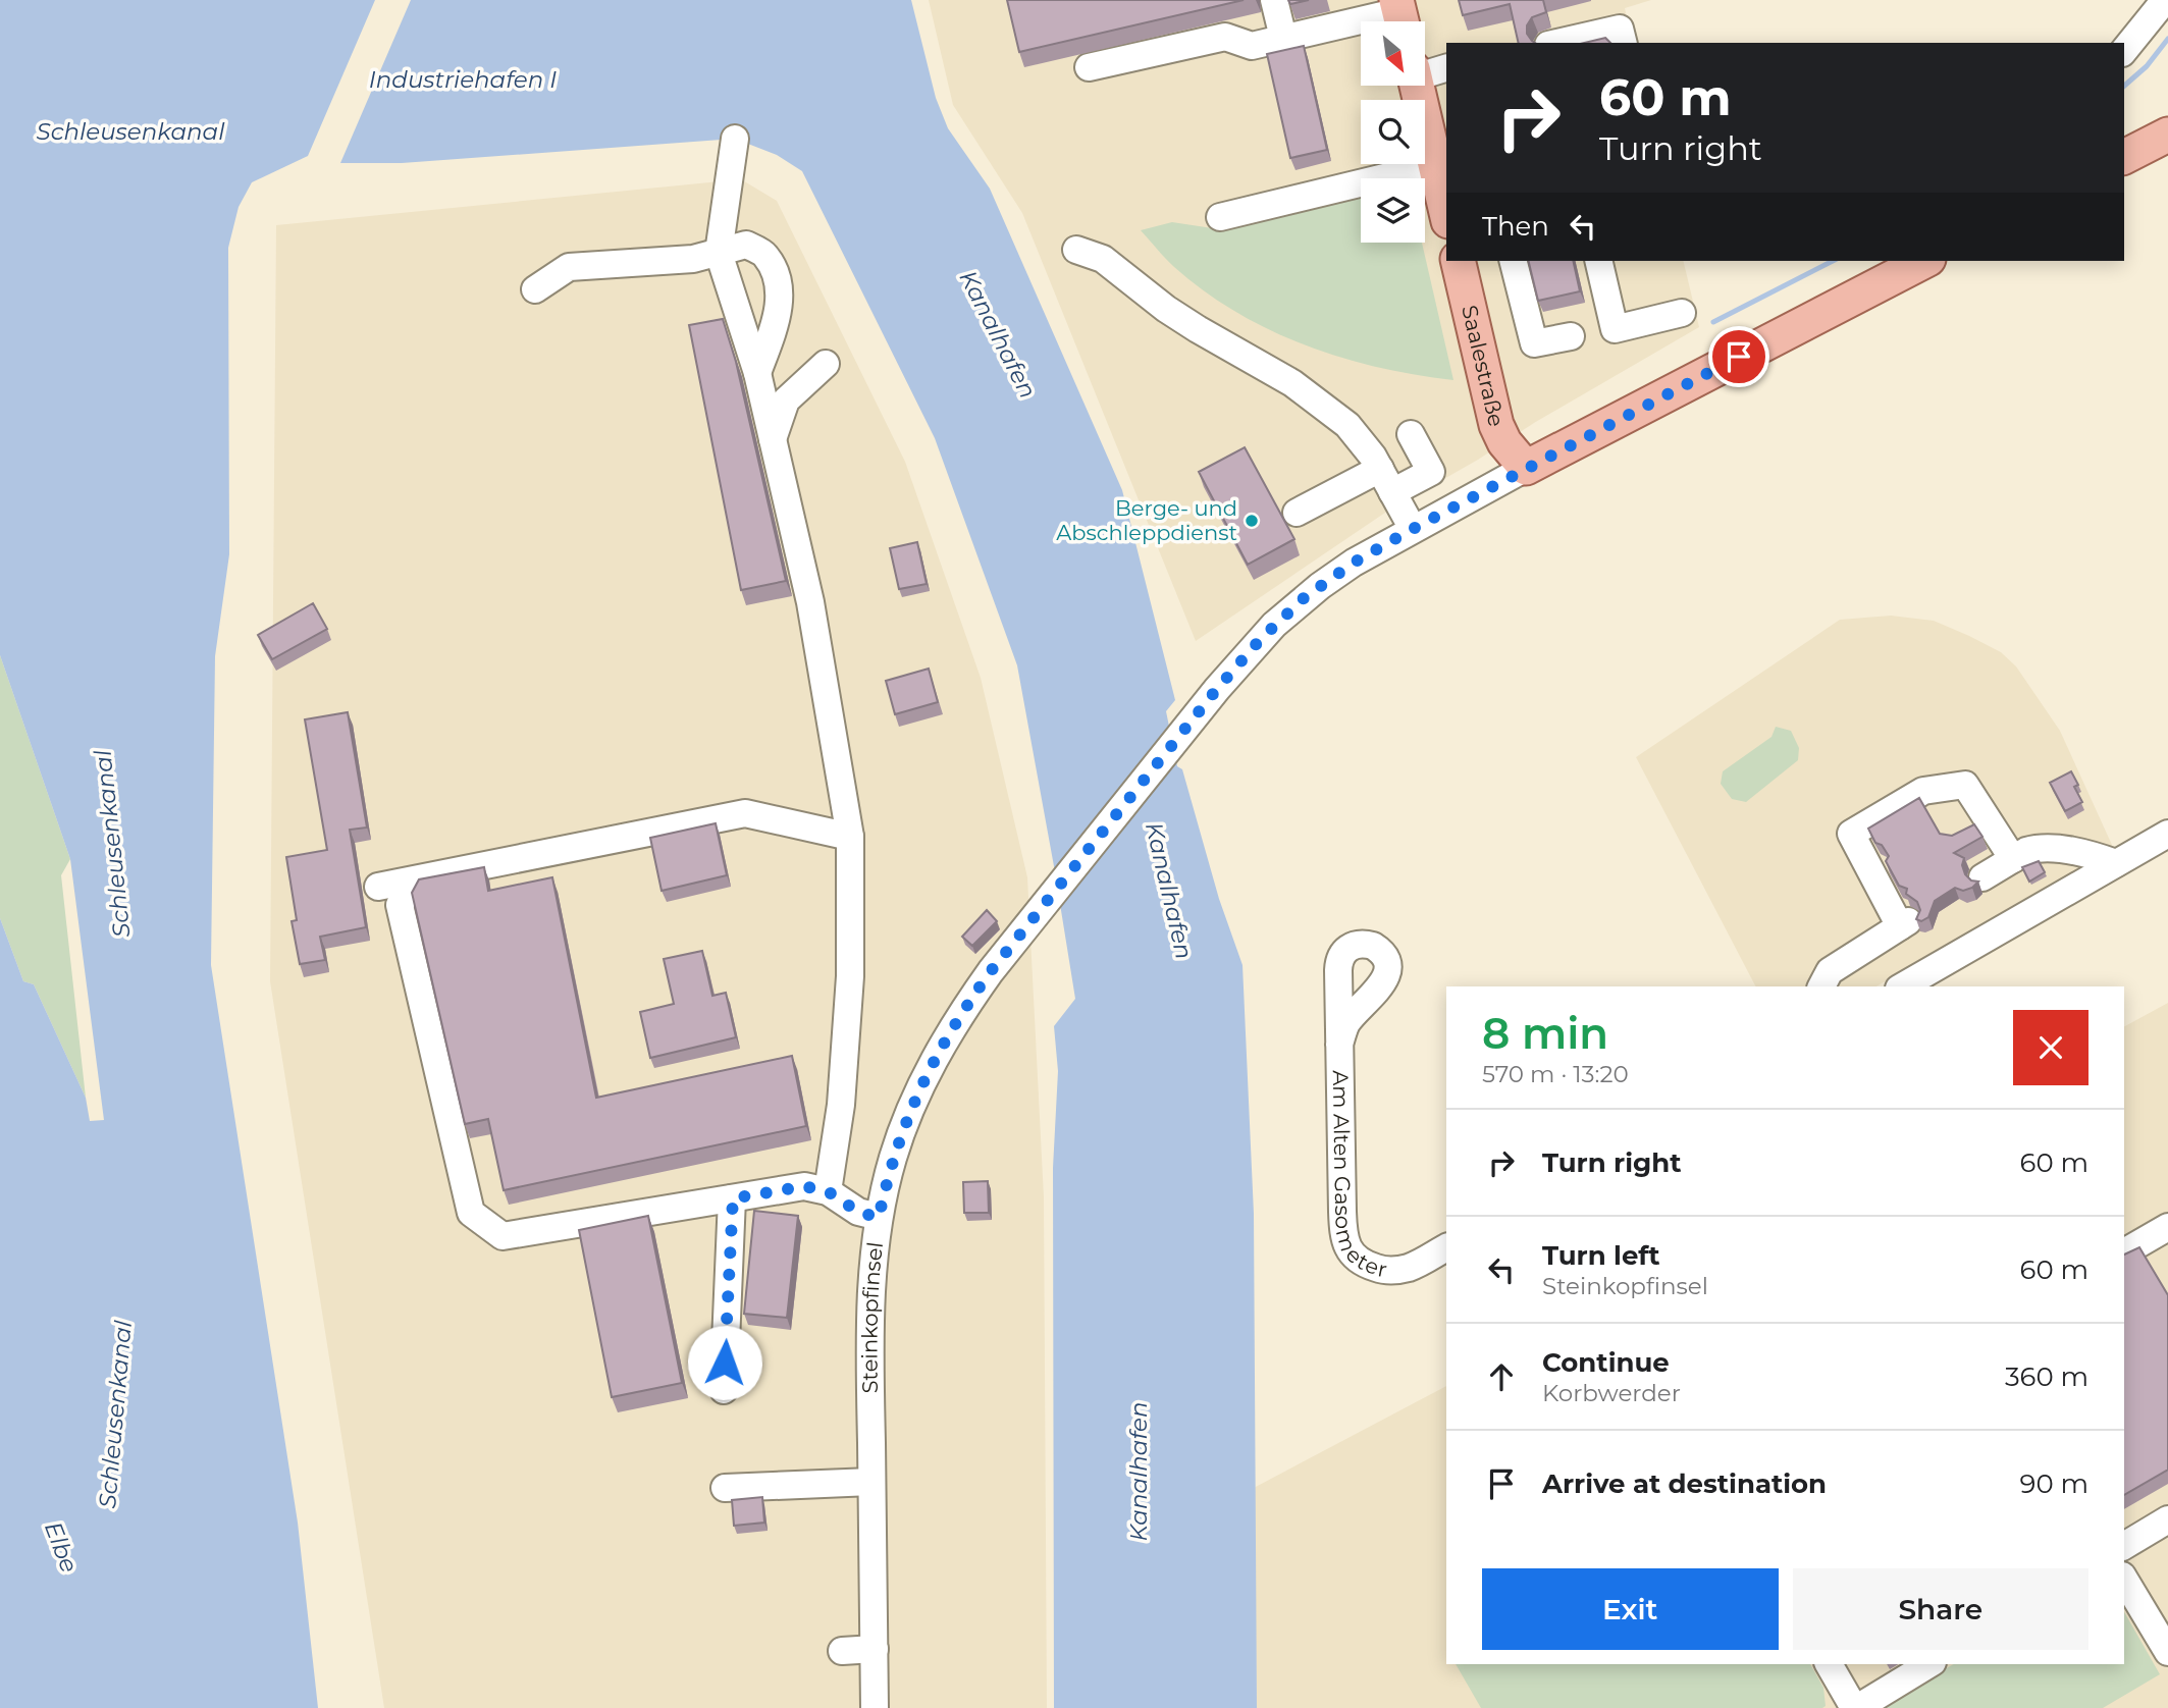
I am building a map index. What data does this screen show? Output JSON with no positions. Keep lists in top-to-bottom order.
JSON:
{
  "streets": {
    "main road": ["Saalestraße"],
    "street": ["Am Alten Gasometer", "Steinkopfinsel"]
  },
  "crossings": [
    ["Saalestraße", "Steinkopfinsel"]
  ],
  "water": [
    "Industriehafen I",
    "Schleusenkanal",
    "Kanalhafen",
    "Elbe"
  ],
  "places": ["Berge- und Abschleppdienst"],
  "north": "bottom right",
  "page": {
    "turn": ["60 m", "Turn right"],
    "then": "Then",
    "heading": ["8 min", "570 m · 13:20"],
    "list": [
      {
        "name": "Turn right",
        "value": "60 m"
      },
      {
        "name": "Turn left",
        "note": "Steinkopfinsel",
        "value": "60 m"
      },
      {
        "name": "Continue",
        "note": "Korbwerder",
        "value": "360 m"
      },
      {
        "name": "Arrive at destination",
        "value": "90 m"
      }
    ],
    "buttons": ["Exit", "Share"]
  }
}
